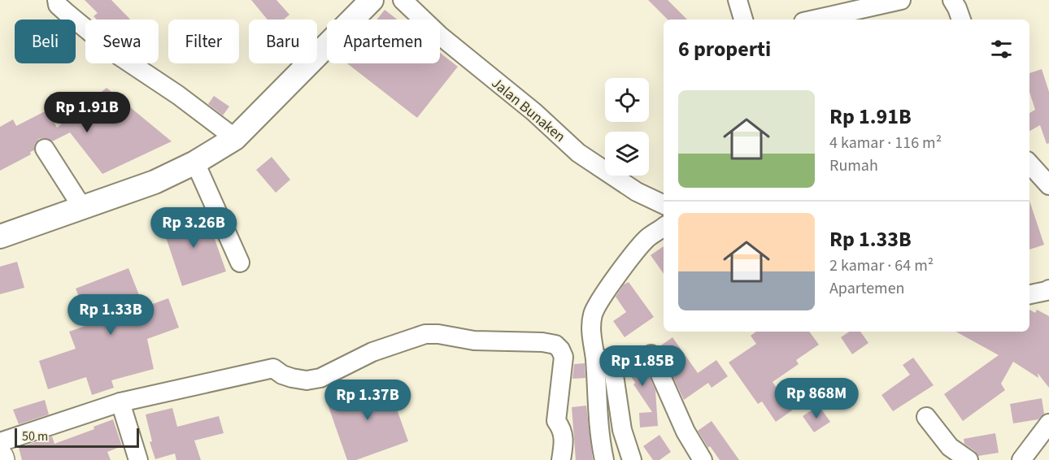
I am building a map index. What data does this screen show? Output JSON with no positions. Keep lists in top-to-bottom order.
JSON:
{
  "streets": {
    "street": ["Jalan Bunaken"]
  },
  "scale_bar": "50 m",
  "page": {
    "chip": [
      "Beli",
      "Sewa",
      "Filter",
      "Baru",
      "Apartemen"
    ],
    "heading": "6 properti",
    "list": [
      {
        "name": "Rp 1.91B",
        "note": "4 kamar · 116 m² · Rumah"
      },
      {
        "name": "Rp 1.33B",
        "note": "2 kamar · 64 m² · Apartemen"
      }
    ],
    "price": [
      "Rp 1.91B",
      "Rp 3.26B",
      "Rp 1.33B",
      "Rp 1.85B",
      "Rp 868M",
      "Rp 1.37B"
    ],
    "scale": "50 m"
  }
}
